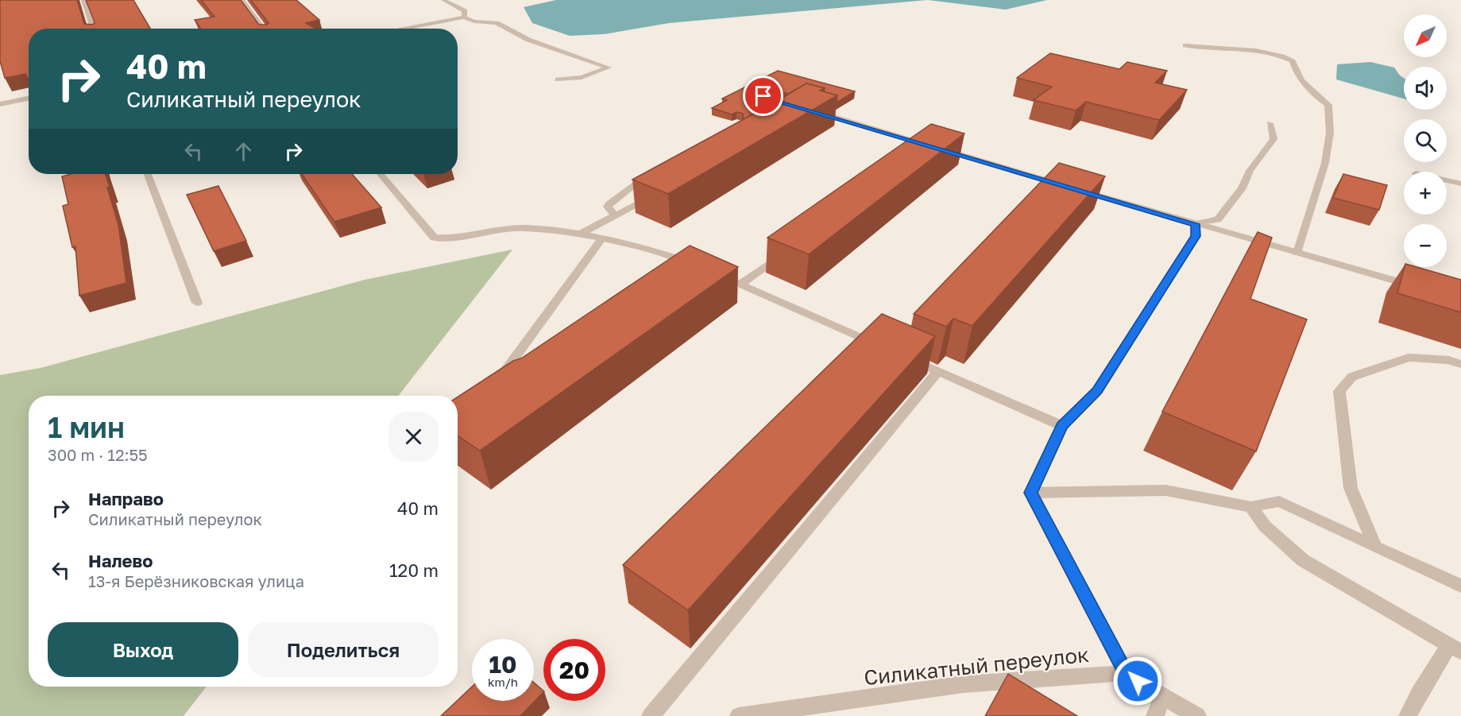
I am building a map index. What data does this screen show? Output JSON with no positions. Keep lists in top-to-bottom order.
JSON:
{
  "streets": {
    "street": ["Силикатный переулок"]
  },
  "north": "bottom left",
  "page": {
    "map_buttons": ["+", "−"],
    "turn": ["40 m", "Силикатный переулок"],
    "heading": ["1 мин", "300 m · 12:55"],
    "list": [
      {
        "name": "Направо",
        "note": "Силикатный переулок",
        "value": "40 m"
      },
      {
        "name": "Налево",
        "note": "13-я Берёзниковская улица",
        "value": "120 m"
      }
    ],
    "buttons": ["Выход", "Поделиться"],
    "speed": "10 km/h",
    "limit": "20"
  }
}
